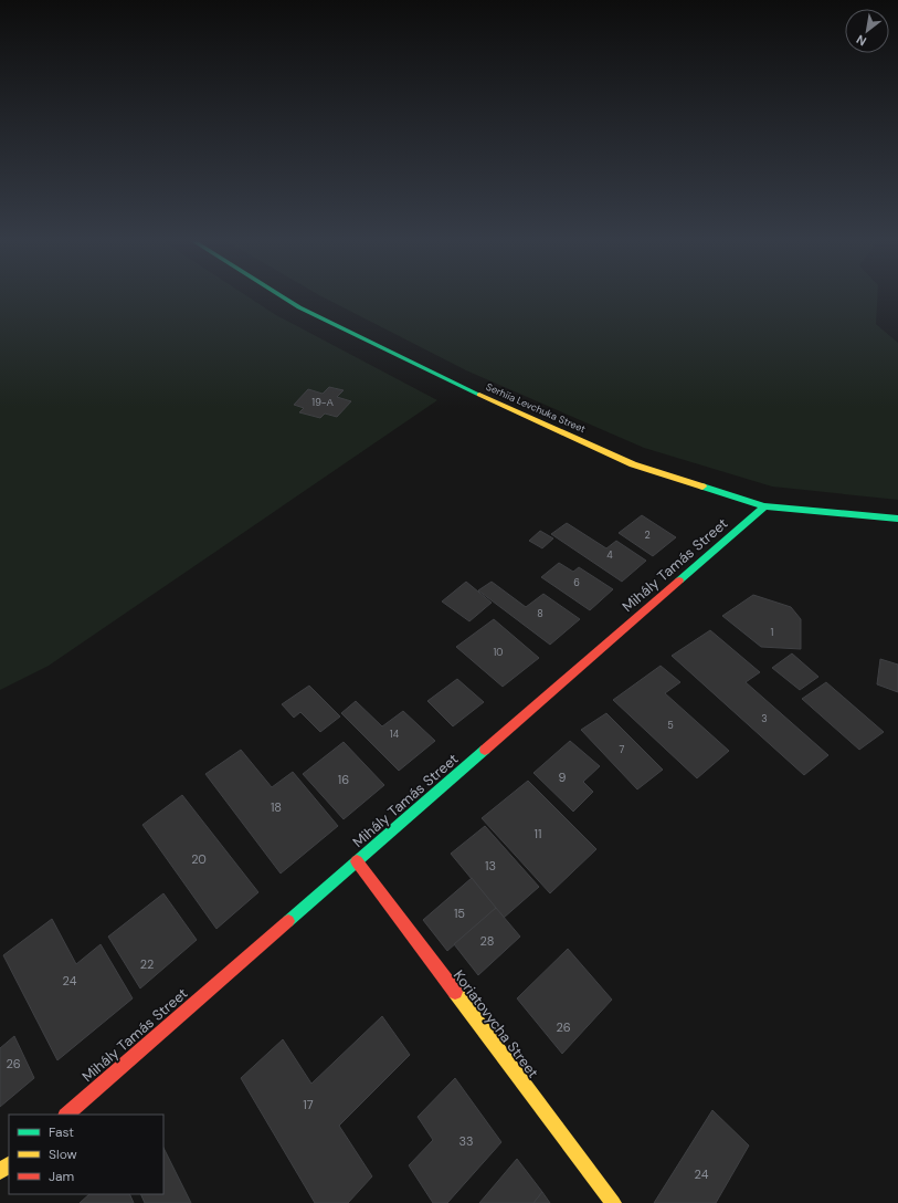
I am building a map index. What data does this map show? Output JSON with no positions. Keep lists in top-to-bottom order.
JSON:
{
  "streets": {
    "main road": ["Serhiia Levchuka Street", "Mihály Tamás Street", "Koriatovycha Street"]
  },
  "crossings": [
    ["Serhiia Levchuka Street", "Mihály Tamás Street"],
    ["Mihály Tamás Street", "Koriatovycha Street"]
  ],
  "house_numbers": [
    "19-А",
    "2",
    "4",
    "6",
    "8",
    "1",
    "10",
    "3",
    "5",
    "14",
    "7",
    "9",
    "16",
    "18",
    "11",
    "20",
    "13",
    "15",
    "28",
    "22",
    "24",
    "26",
    "26",
    "17",
    "33",
    "24"
  ],
  "legend": ["Fast", "Slow", "Jam"],
  "north": "bottom left"
}
